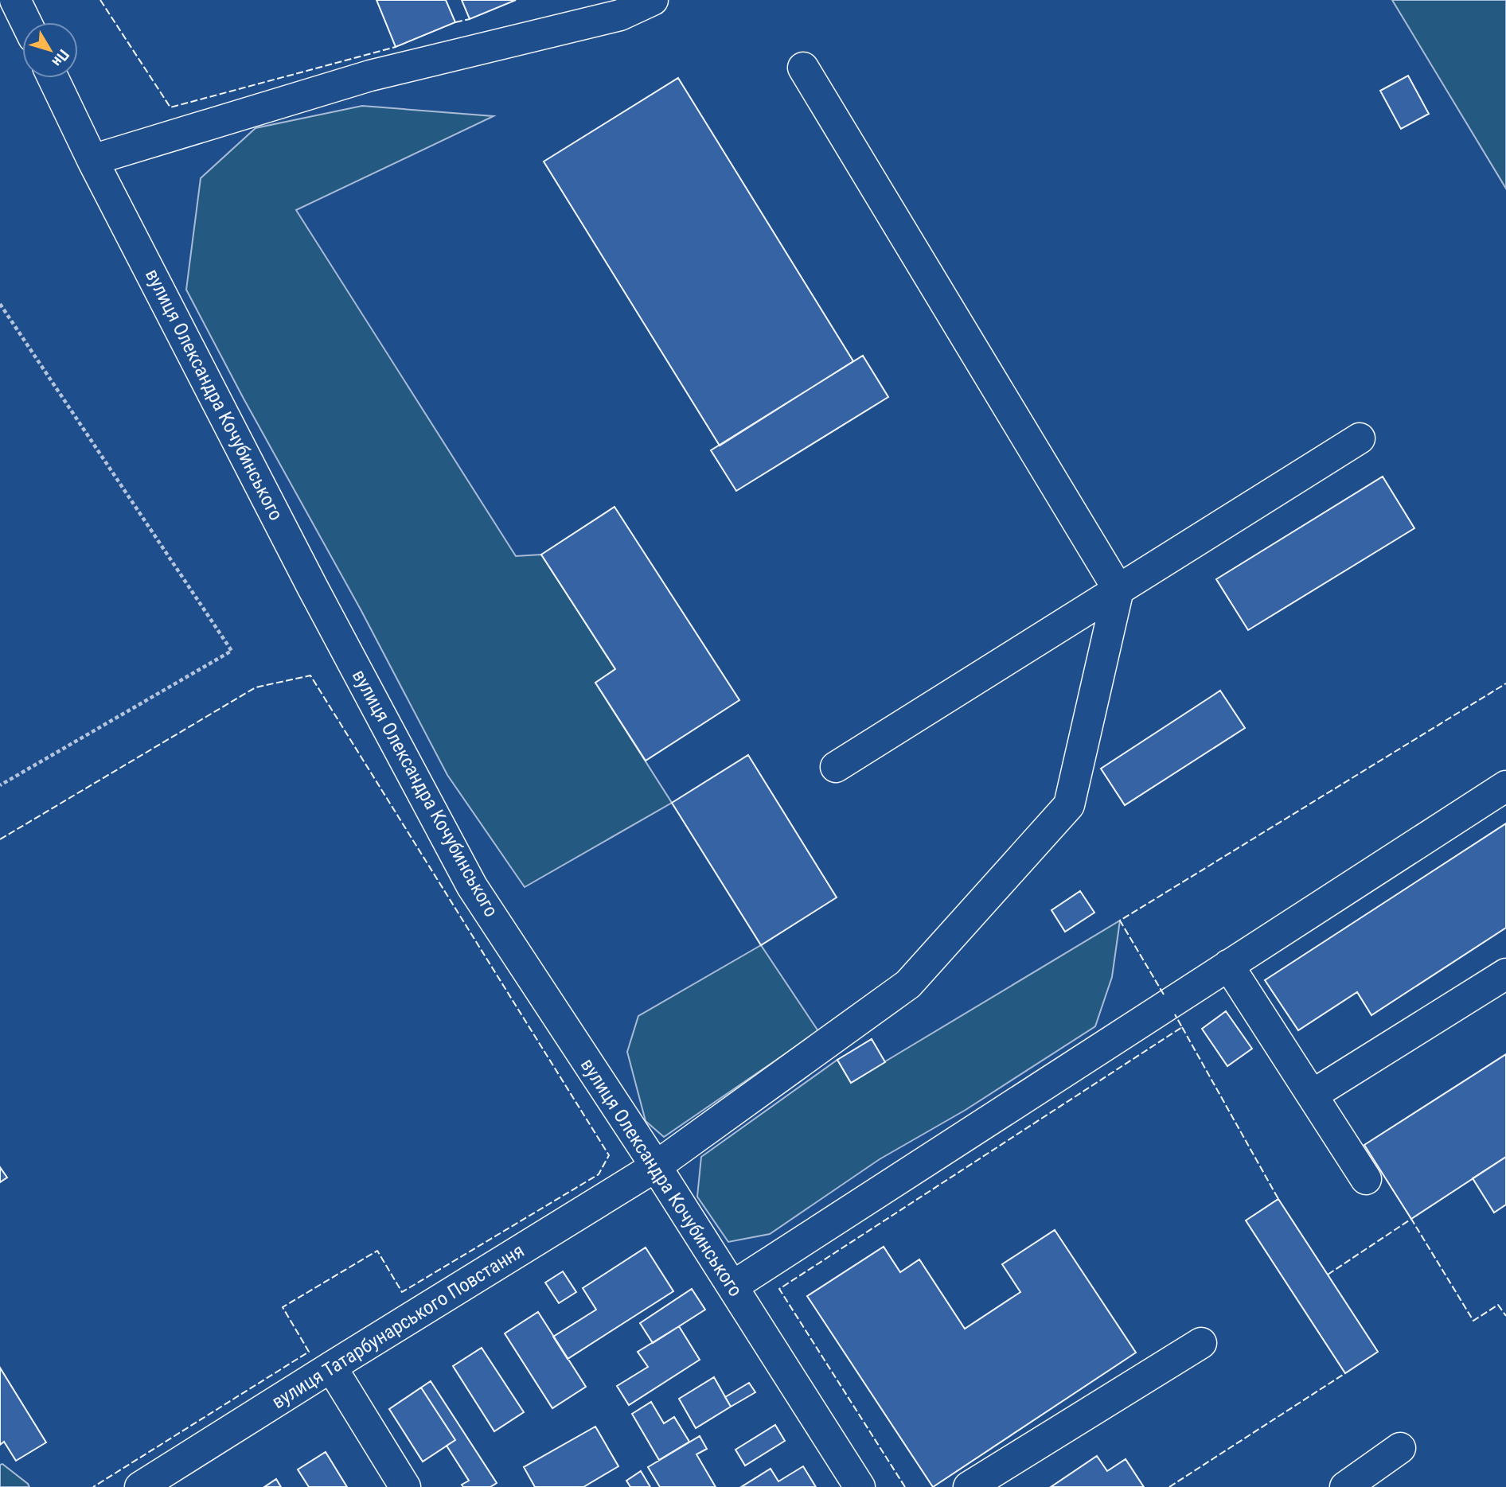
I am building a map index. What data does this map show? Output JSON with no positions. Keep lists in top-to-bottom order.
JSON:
{
  "streets": {
    "street": ["вулиця Олександра Кочубинського", "вулиця Татарбунарського Повстання"]
  },
  "crossings": [
    ["вулиця Олександра Кочубинського", "вулиця Татарбунарського Повстання"]
  ],
  "north": "bottom right"
}
